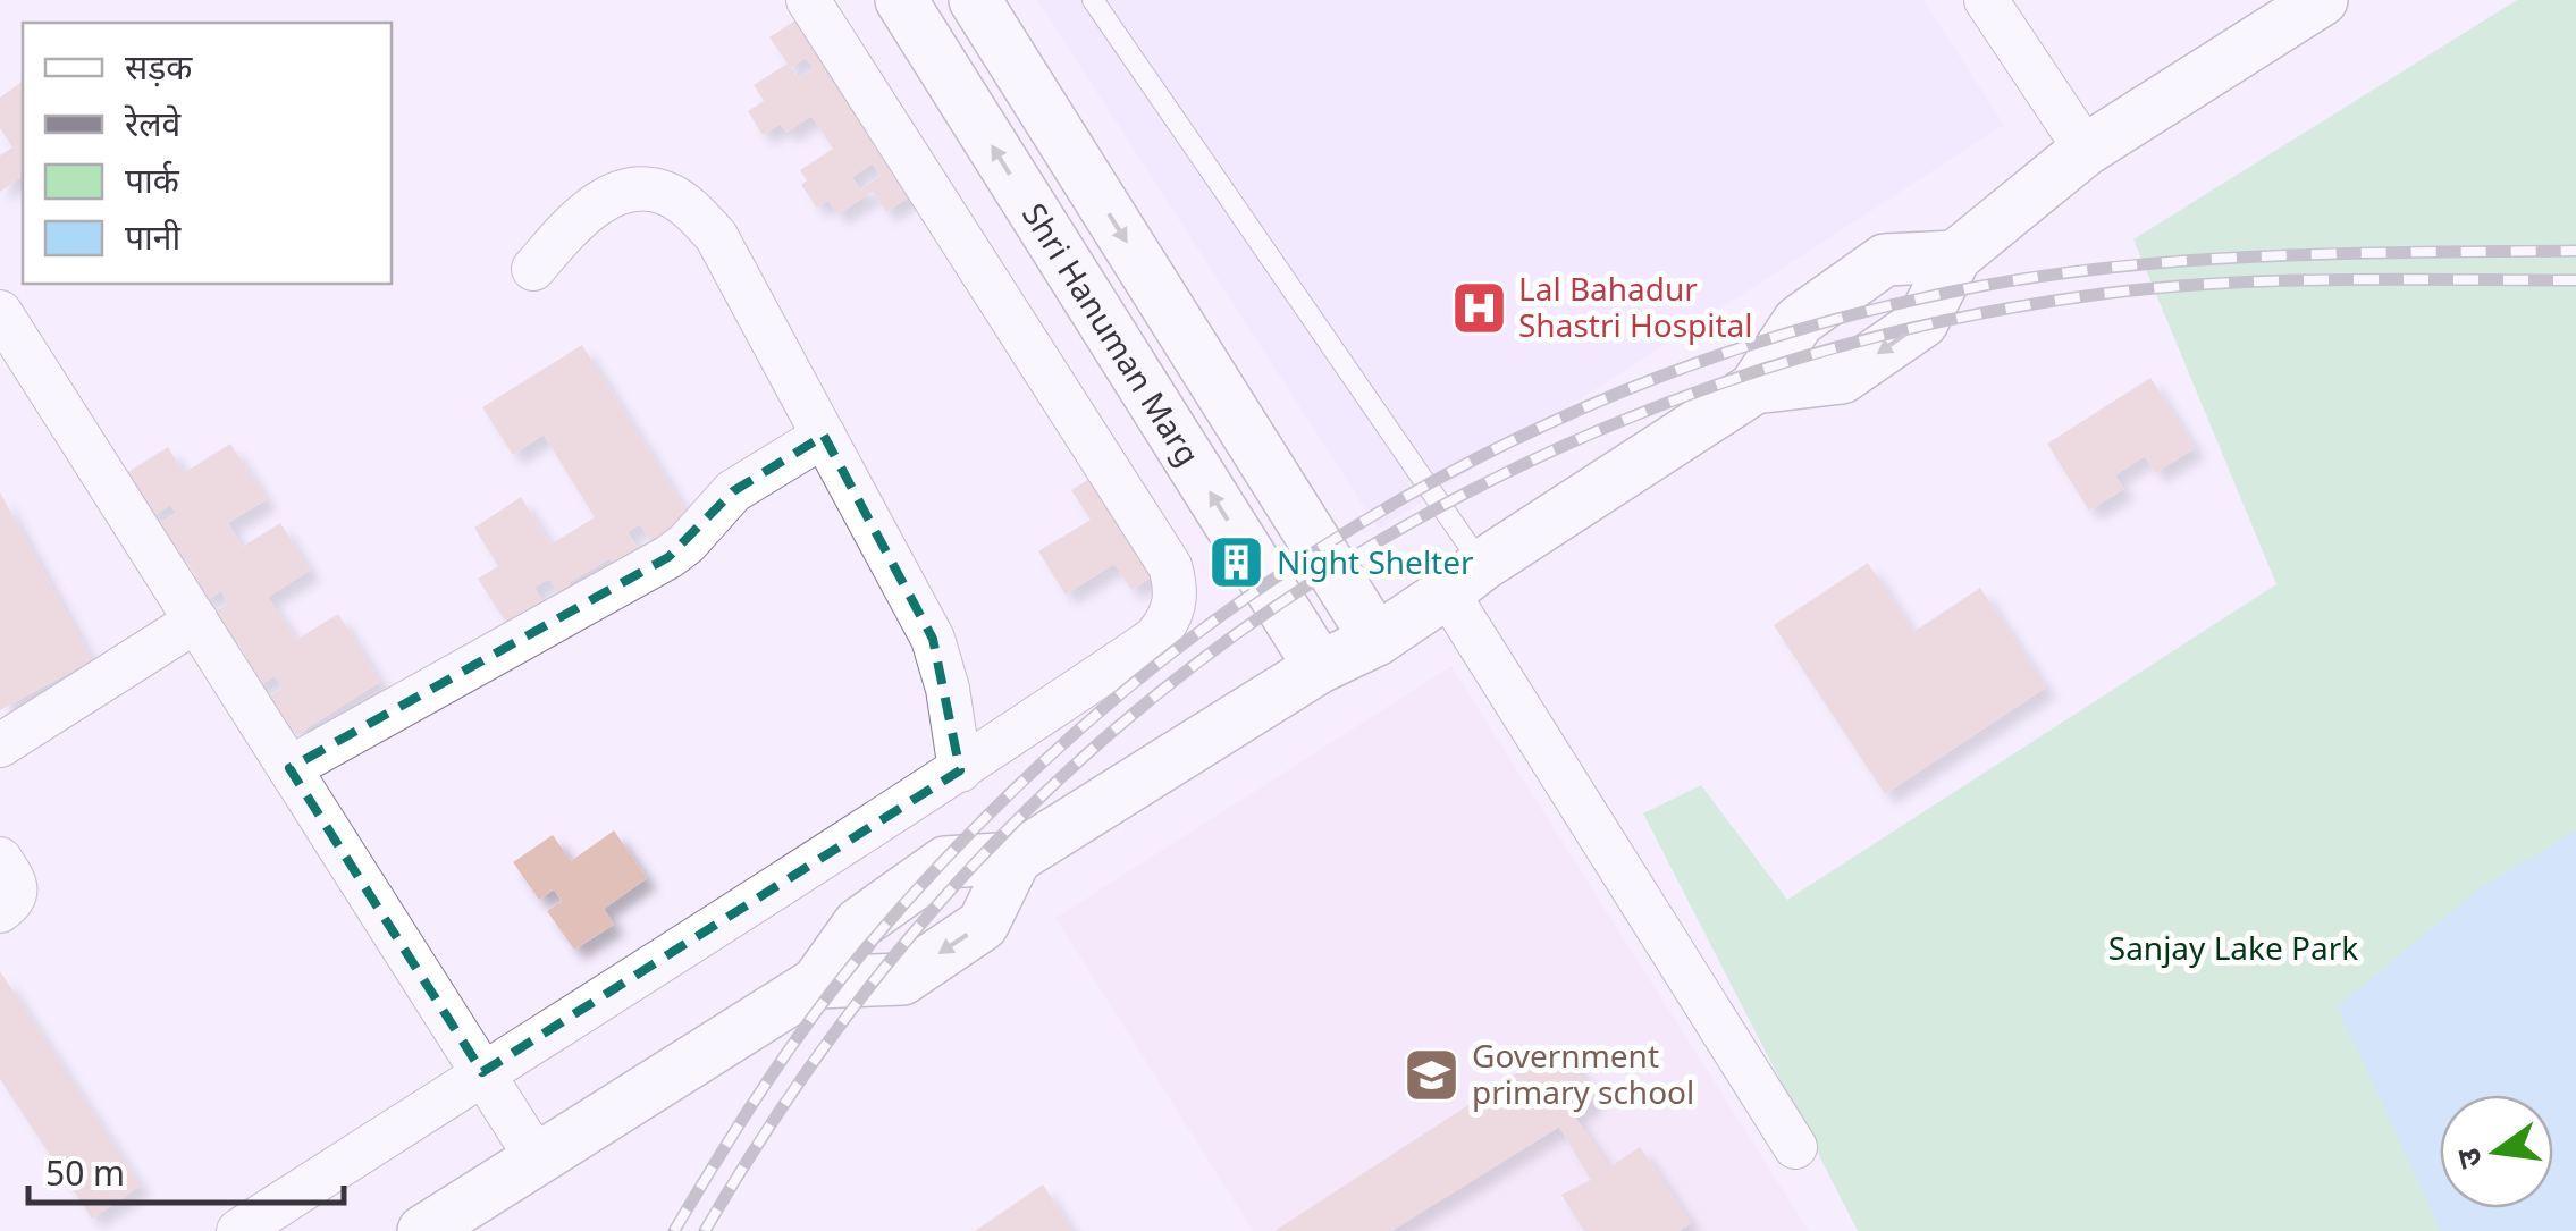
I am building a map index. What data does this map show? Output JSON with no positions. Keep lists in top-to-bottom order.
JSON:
{
  "streets": {
    "street": ["Shri Hanuman Marg"]
  },
  "parks": ["Sanjay Lake Park"],
  "places": {
    "hospital": ["Lal Bahadur Shastri Hospital"],
    "building": ["Night Shelter"],
    "school or university": ["Government primary school"]
  },
  "legend": [
    "सड़क",
    "रेलवे",
    "पार्क",
    "पानी"
  ],
  "scale_bar": "50 m",
  "north": "left"
}
